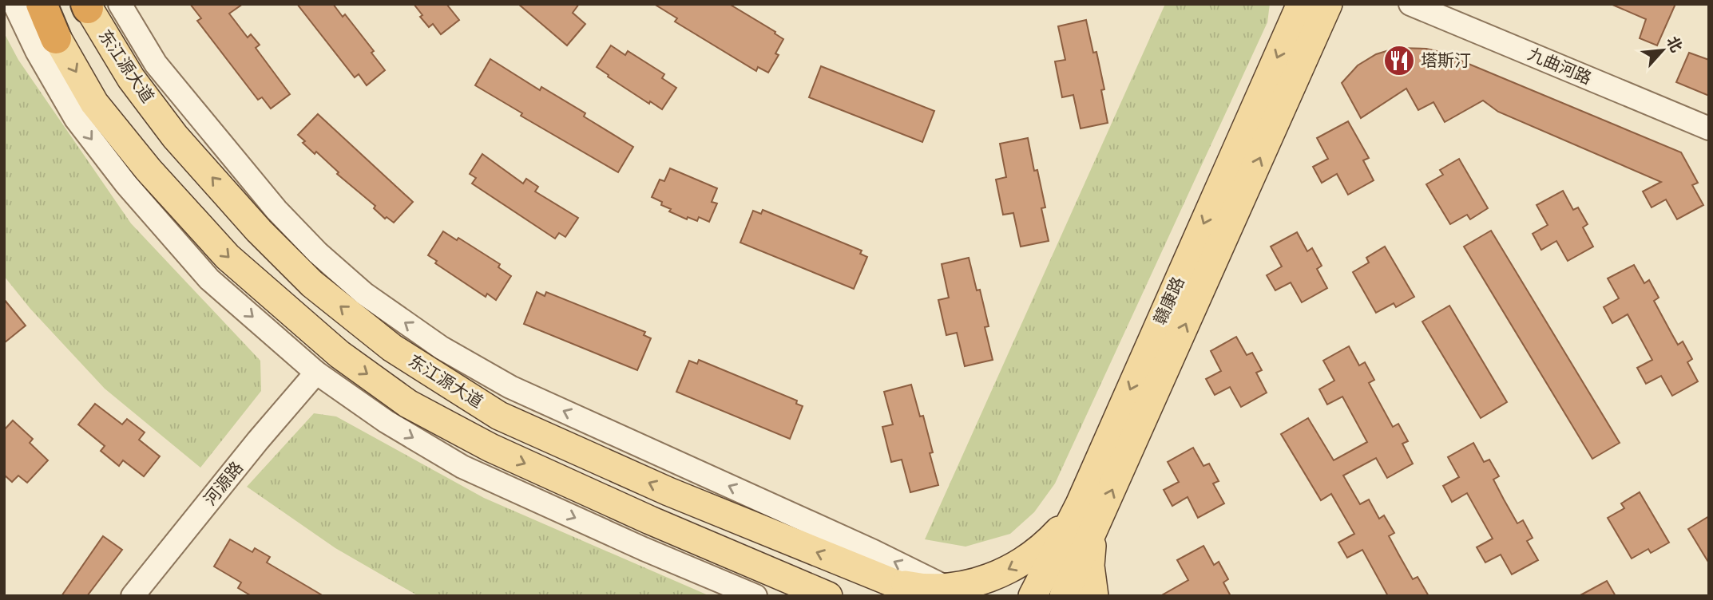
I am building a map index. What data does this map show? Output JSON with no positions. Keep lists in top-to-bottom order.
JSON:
{
  "streets": {
    "main road": ["东江源大道", "赣康路"],
    "street": ["九曲河路", "河源路"]
  },
  "places": {
    "restaurant": ["塔斯汀"]
  },
  "north": "top right"
}
